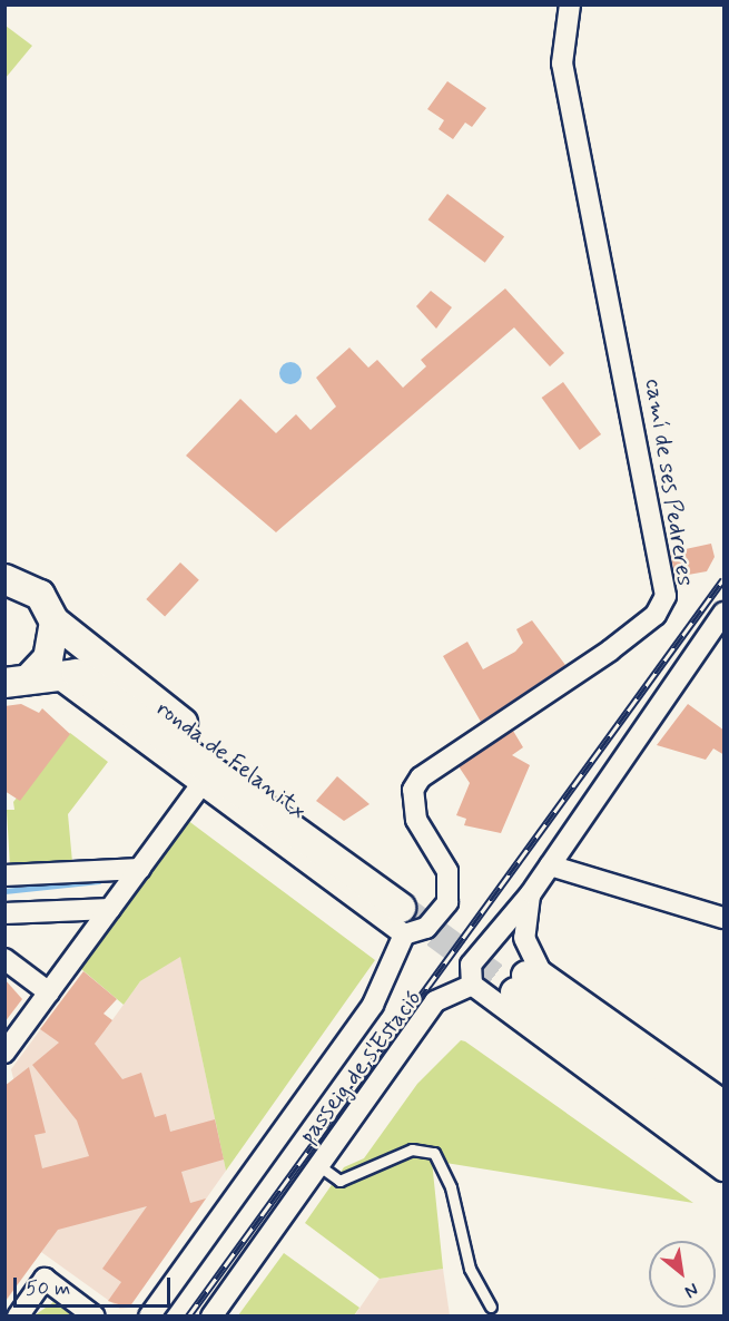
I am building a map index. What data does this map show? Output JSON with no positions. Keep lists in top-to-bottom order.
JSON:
{
  "streets": {
    "main road": ["ronda de Felanitx"],
    "street": ["camí de ses Pedreres", "passeig de s'Estació"]
  },
  "crossings": [
    ["camí de ses Pedreres", "ronda de Felanitx"],
    ["camí de ses Pedreres", "passeig de s'Estació"],
    ["ronda de Felanitx", "passeig de s'Estació"]
  ],
  "scale_bar": "50 m",
  "north": "bottom right"
}
